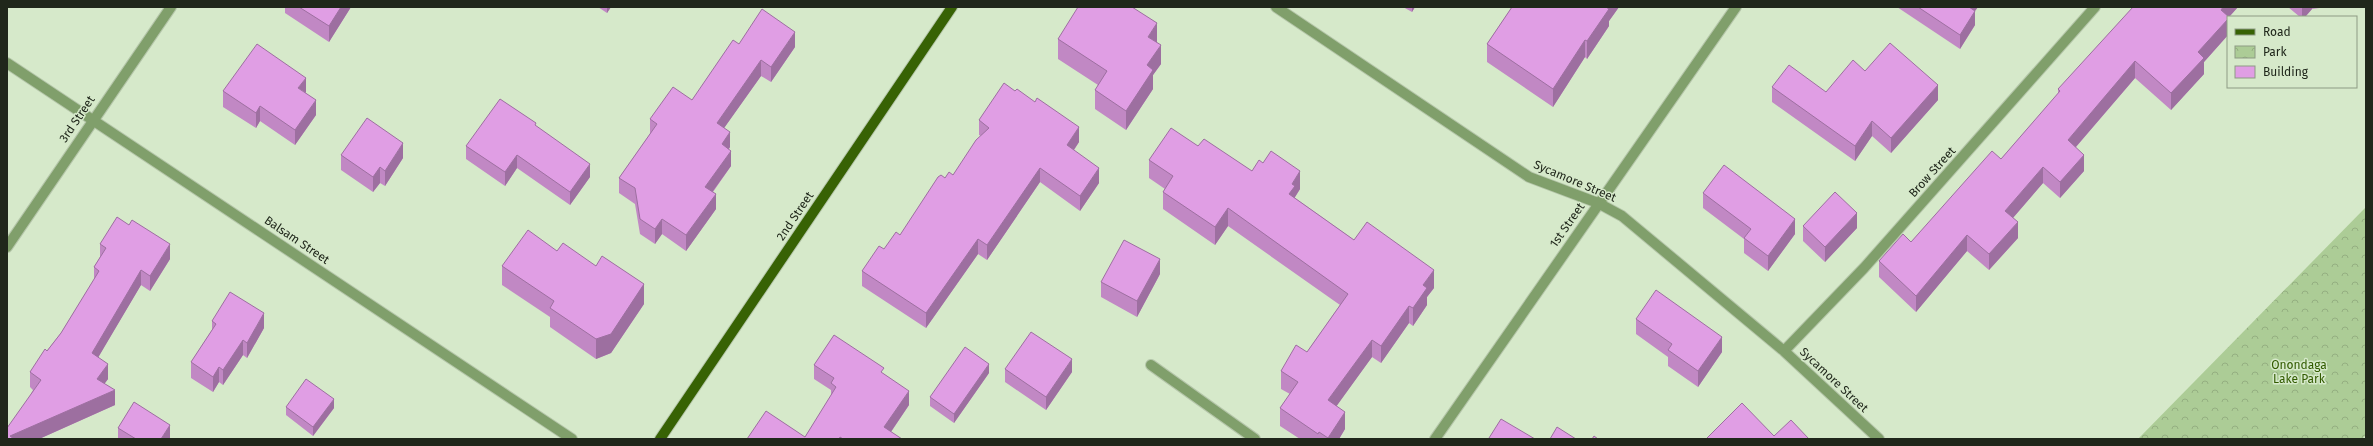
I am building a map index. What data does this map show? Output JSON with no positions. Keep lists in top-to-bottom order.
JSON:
{
  "streets": {
    "main road": ["2nd Street"],
    "street": [
      "3rd Street",
      "Brow Street",
      "Sycamore Street",
      "1st Street",
      "Balsam Street"
    ]
  },
  "crossings": [
    ["3rd Street", "Balsam Street"],
    ["Brow Street", "Sycamore Street"],
    ["Sycamore Street", "1st Street"]
  ],
  "parks": ["Onondaga Lake Park"],
  "legend": ["Road", "Park", "Building"]
}
